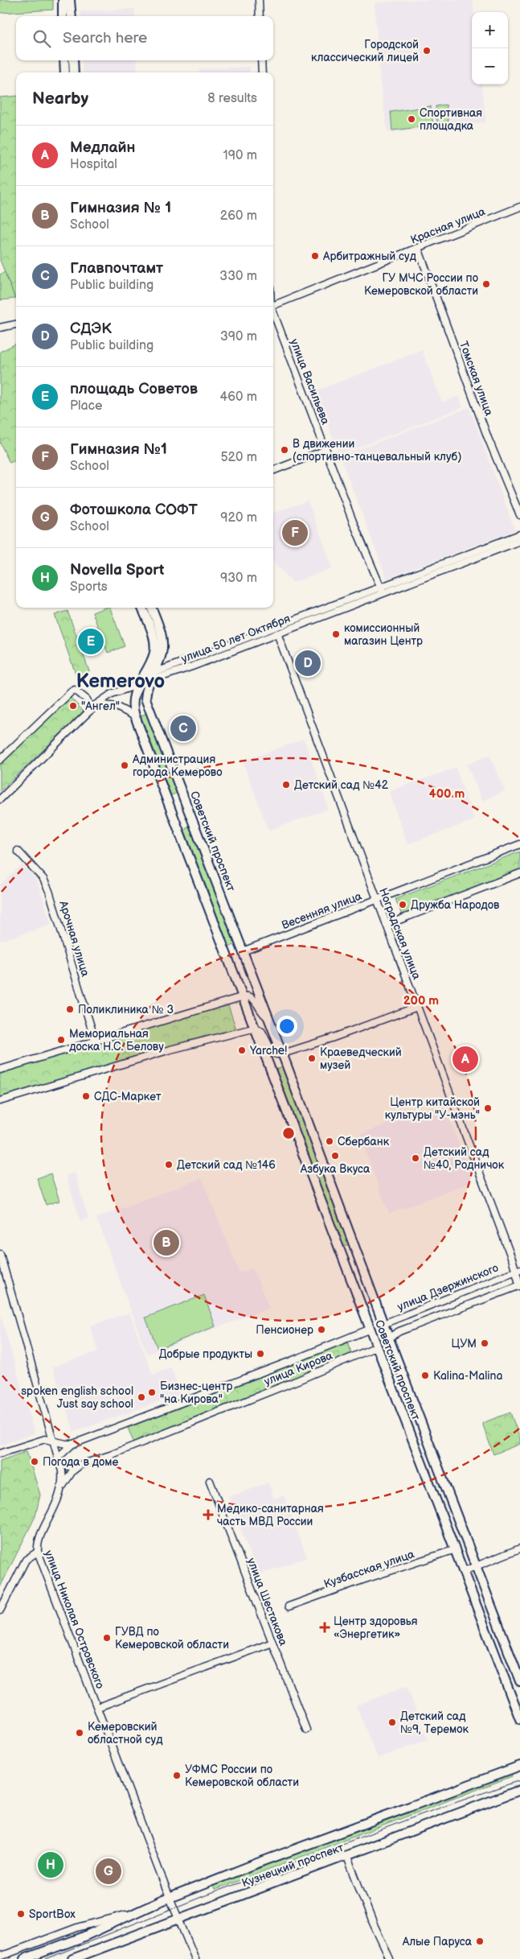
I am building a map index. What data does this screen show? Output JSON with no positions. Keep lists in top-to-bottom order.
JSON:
{
  "streets": {
    "main road": ["Советский проспект", "улица Кирова", "Кузнецкий проспект"],
    "street": [
      "Красная улица",
      "Томская улица",
      "улица Васильева",
      "улица 50 лет Октября",
      "Весенняя улица",
      "Ноградская улица",
      "Арочная улица",
      "улица Дзержинского",
      "Кузбасская улица",
      "улица Шестакова",
      "улица Николая Островского"
    ]
  },
  "crossings": [
    ["Красная улица", "Томская улица"],
    ["улица Васильева", "улица 50 лет Октября"],
    ["улица 50 лет Октября", "Советский проспект"],
    ["улица 50 лет Октября", "Ноградская улица"],
    ["Советский проспект", "Весенняя улица"],
    ["Советский проспект", "улица Дзержинского"],
    ["Советский проспект", "улица Кирова"],
    ["Советский проспект", "Кузбасская улица"],
    ["Весенняя улица", "Ноградская улица"],
    ["Ноградская улица", "улица Дзержинского"],
    ["Ноградская улица", "улица Кирова"],
    ["улица Дзержинского", "улица Кирова"],
    ["улица Кирова", "улица Николая Островского"],
    ["улица Николая Островского", "Кузнецкий проспект"]
  ],
  "districts": ["Kemerovo"],
  "places": {
    "other": [
      "Городской классический лицей",
      "Спортивная площадка",
      "Арбитражный суд",
      "ГУ МЧС России по Кемеровской области",
      "В движении (спортивно-танцевальный клуб)",
      "комиссионный магазин Центр",
      "\"Ангел\"",
      "Администрация города Кемерово",
      "Детский сад №42",
      "Дружба Народов",
      "Поликлиника № 3",
      "Мемориальная доска Н.С. Белову",
      "Yarche!",
      "Краеведческий музей",
      "СДС-Маркет",
      "Центр китайской культуры \"У-мэнь\"",
      "Сбербанк",
      "Азбука Вкуса",
      "Детский сад №40, Родничок",
      "Детский сад №146",
      "Пенсионер",
      "ЦУМ",
      "Добрые продукты",
      "Kalina-Malina",
      "Бизнес-центр \"на Кирова\"",
      "spoken english school Just say school",
      "Погода в доме",
      "ГУВД по Кемеровской области",
      "Детский сад №9, Теремок",
      "Кемеровский областной суд",
      "УФМС России по Кемеровской области",
      "SportBox",
      "Алые Паруса"
    ],
    "health": ["Медико-санитарная часть МВД России", "Центр здоровья «Энергетик»"]
  },
  "page": {
    "map_buttons": ["+", "−"],
    "search": "Search here",
    "heading": ["Nearby", "8 results"],
    "list": [
      {
        "mark": "A",
        "name": "Медлайн",
        "note": "Hospital",
        "value": "190 m"
      },
      {
        "mark": "B",
        "name": "Гимназия № 1",
        "note": "School",
        "value": "260 m"
      },
      {
        "mark": "C",
        "name": "Главпочтамт",
        "note": "Public building",
        "value": "330 m"
      },
      {
        "mark": "D",
        "name": "СДЭК",
        "note": "Public building",
        "value": "390 m"
      },
      {
        "mark": "E",
        "name": "площадь Советов",
        "note": "Place",
        "value": "460 m"
      },
      {
        "mark": "F",
        "name": "Гимназия №1",
        "note": "School",
        "value": "520 m"
      },
      {
        "mark": "G",
        "name": "Фотошкола СОФТ",
        "note": "School",
        "value": "920 m"
      },
      {
        "mark": "H",
        "name": "Novella Sport",
        "note": "Sports",
        "value": "930 m"
      }
    ],
    "pins": [
      "F",
      "E",
      "D",
      "C",
      "A",
      "B",
      "H",
      "G"
    ]
  },
  "rings": ["400 m", "200 m"]
}
